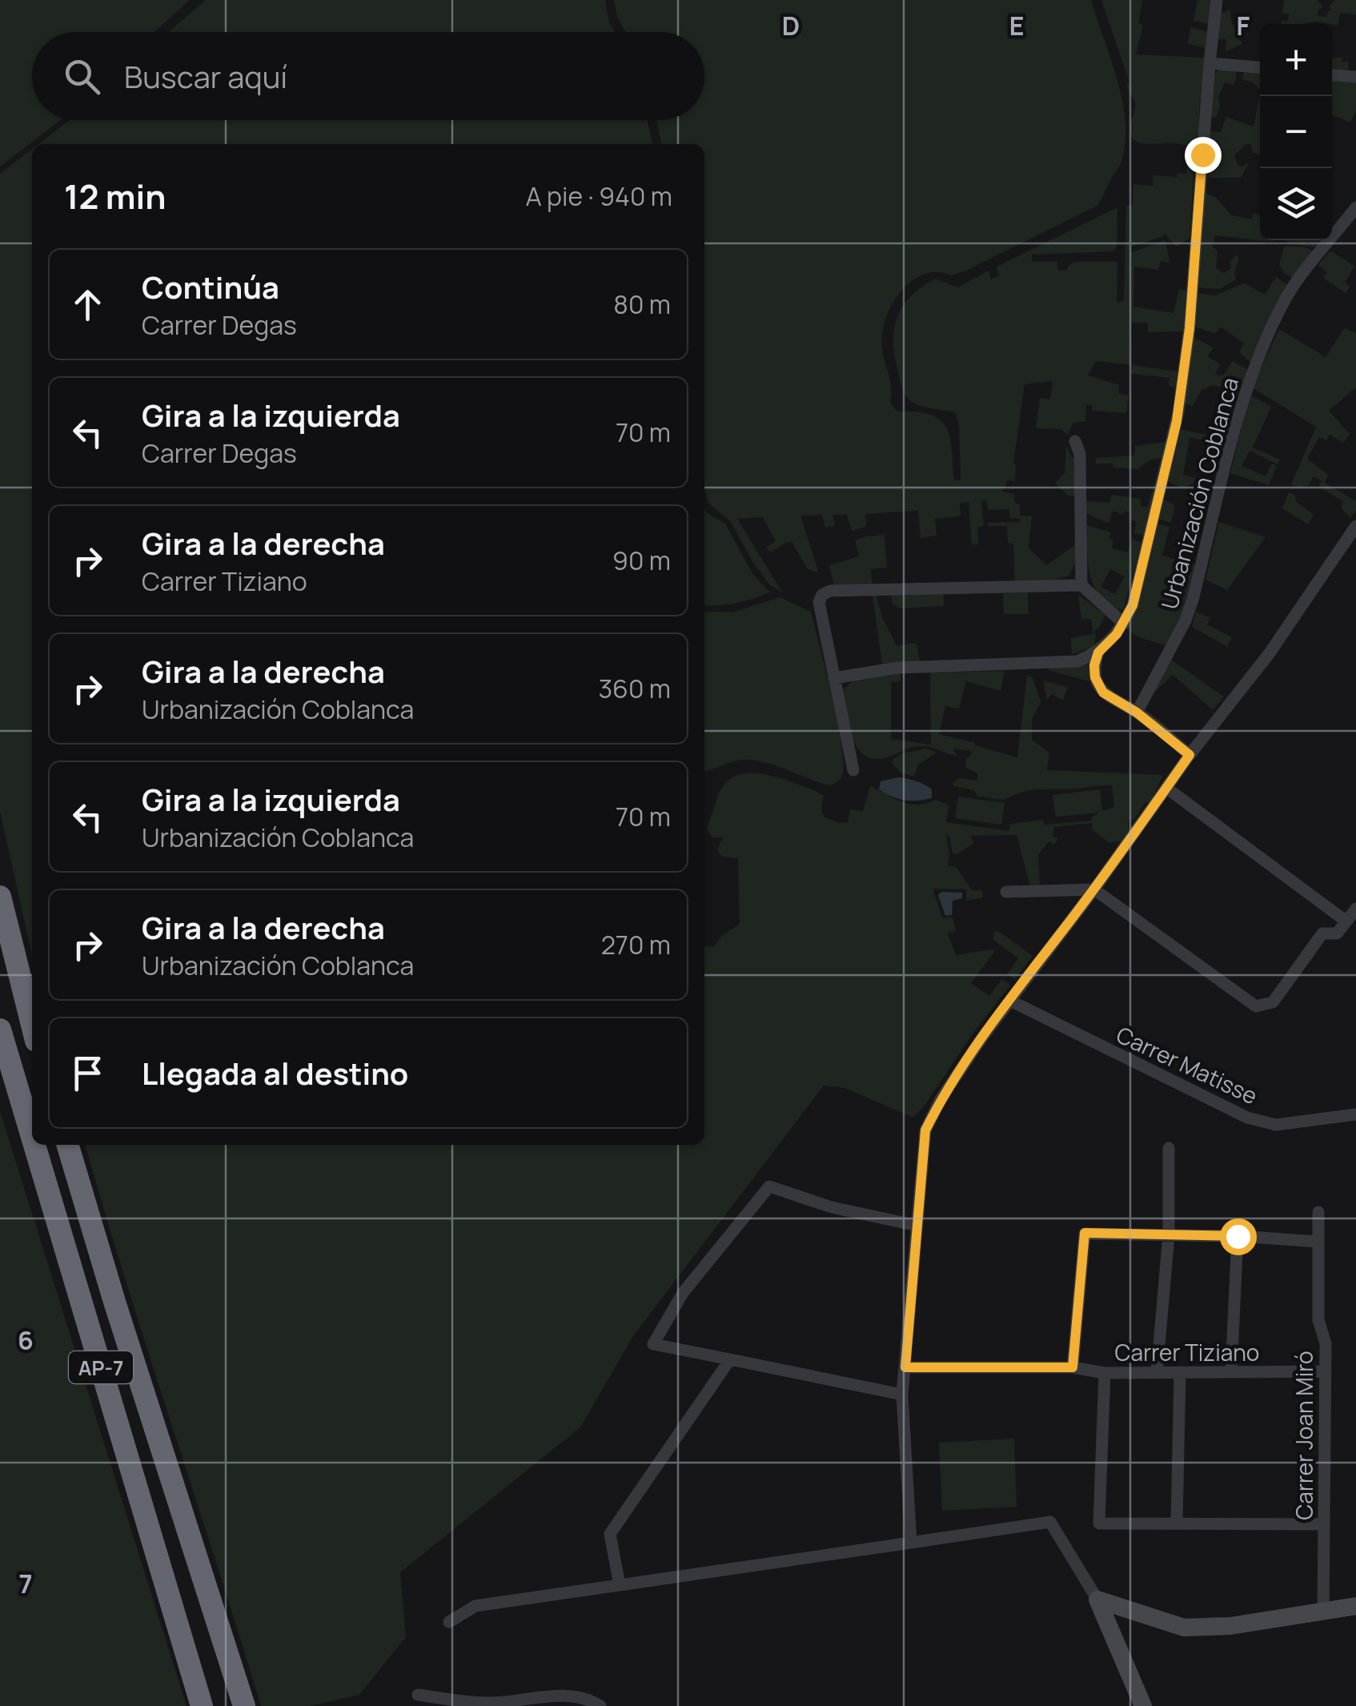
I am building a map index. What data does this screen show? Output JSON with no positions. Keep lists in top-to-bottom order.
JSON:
{
  "streets": {
    "highway": ["AP-7"],
    "street": [
      "Urbanización Coblanca",
      "Carrer Matisse",
      "Carrer Tiziano",
      "Carrer Joan Miró"
    ]
  },
  "crossings": [
    ["Carrer Tiziano", "Carrer Joan Miró"]
  ],
  "page": {
    "map_buttons": ["+", "−"],
    "search": "Buscar aquí",
    "heading": ["12 min", "A pie · 940 m"],
    "list": [
      ["Continúa", "Carrer Degas", "80 m"],
      ["Gira a la izquierda", "Carrer Degas", "70 m"],
      ["Gira a la derecha", "Carrer Tiziano", "90 m"],
      ["Gira a la derecha", "Urbanización Coblanca", "360 m"],
      ["Gira a la izquierda", "Urbanización Coblanca", "70 m"],
      ["Gira a la derecha", "Urbanización Coblanca", "270 m"],
      "Llegada al destino"
    ]
  },
  "grid": {
    "columns": ["D", "E", "F"],
    "rows": ["6", "7"]
  }
}
